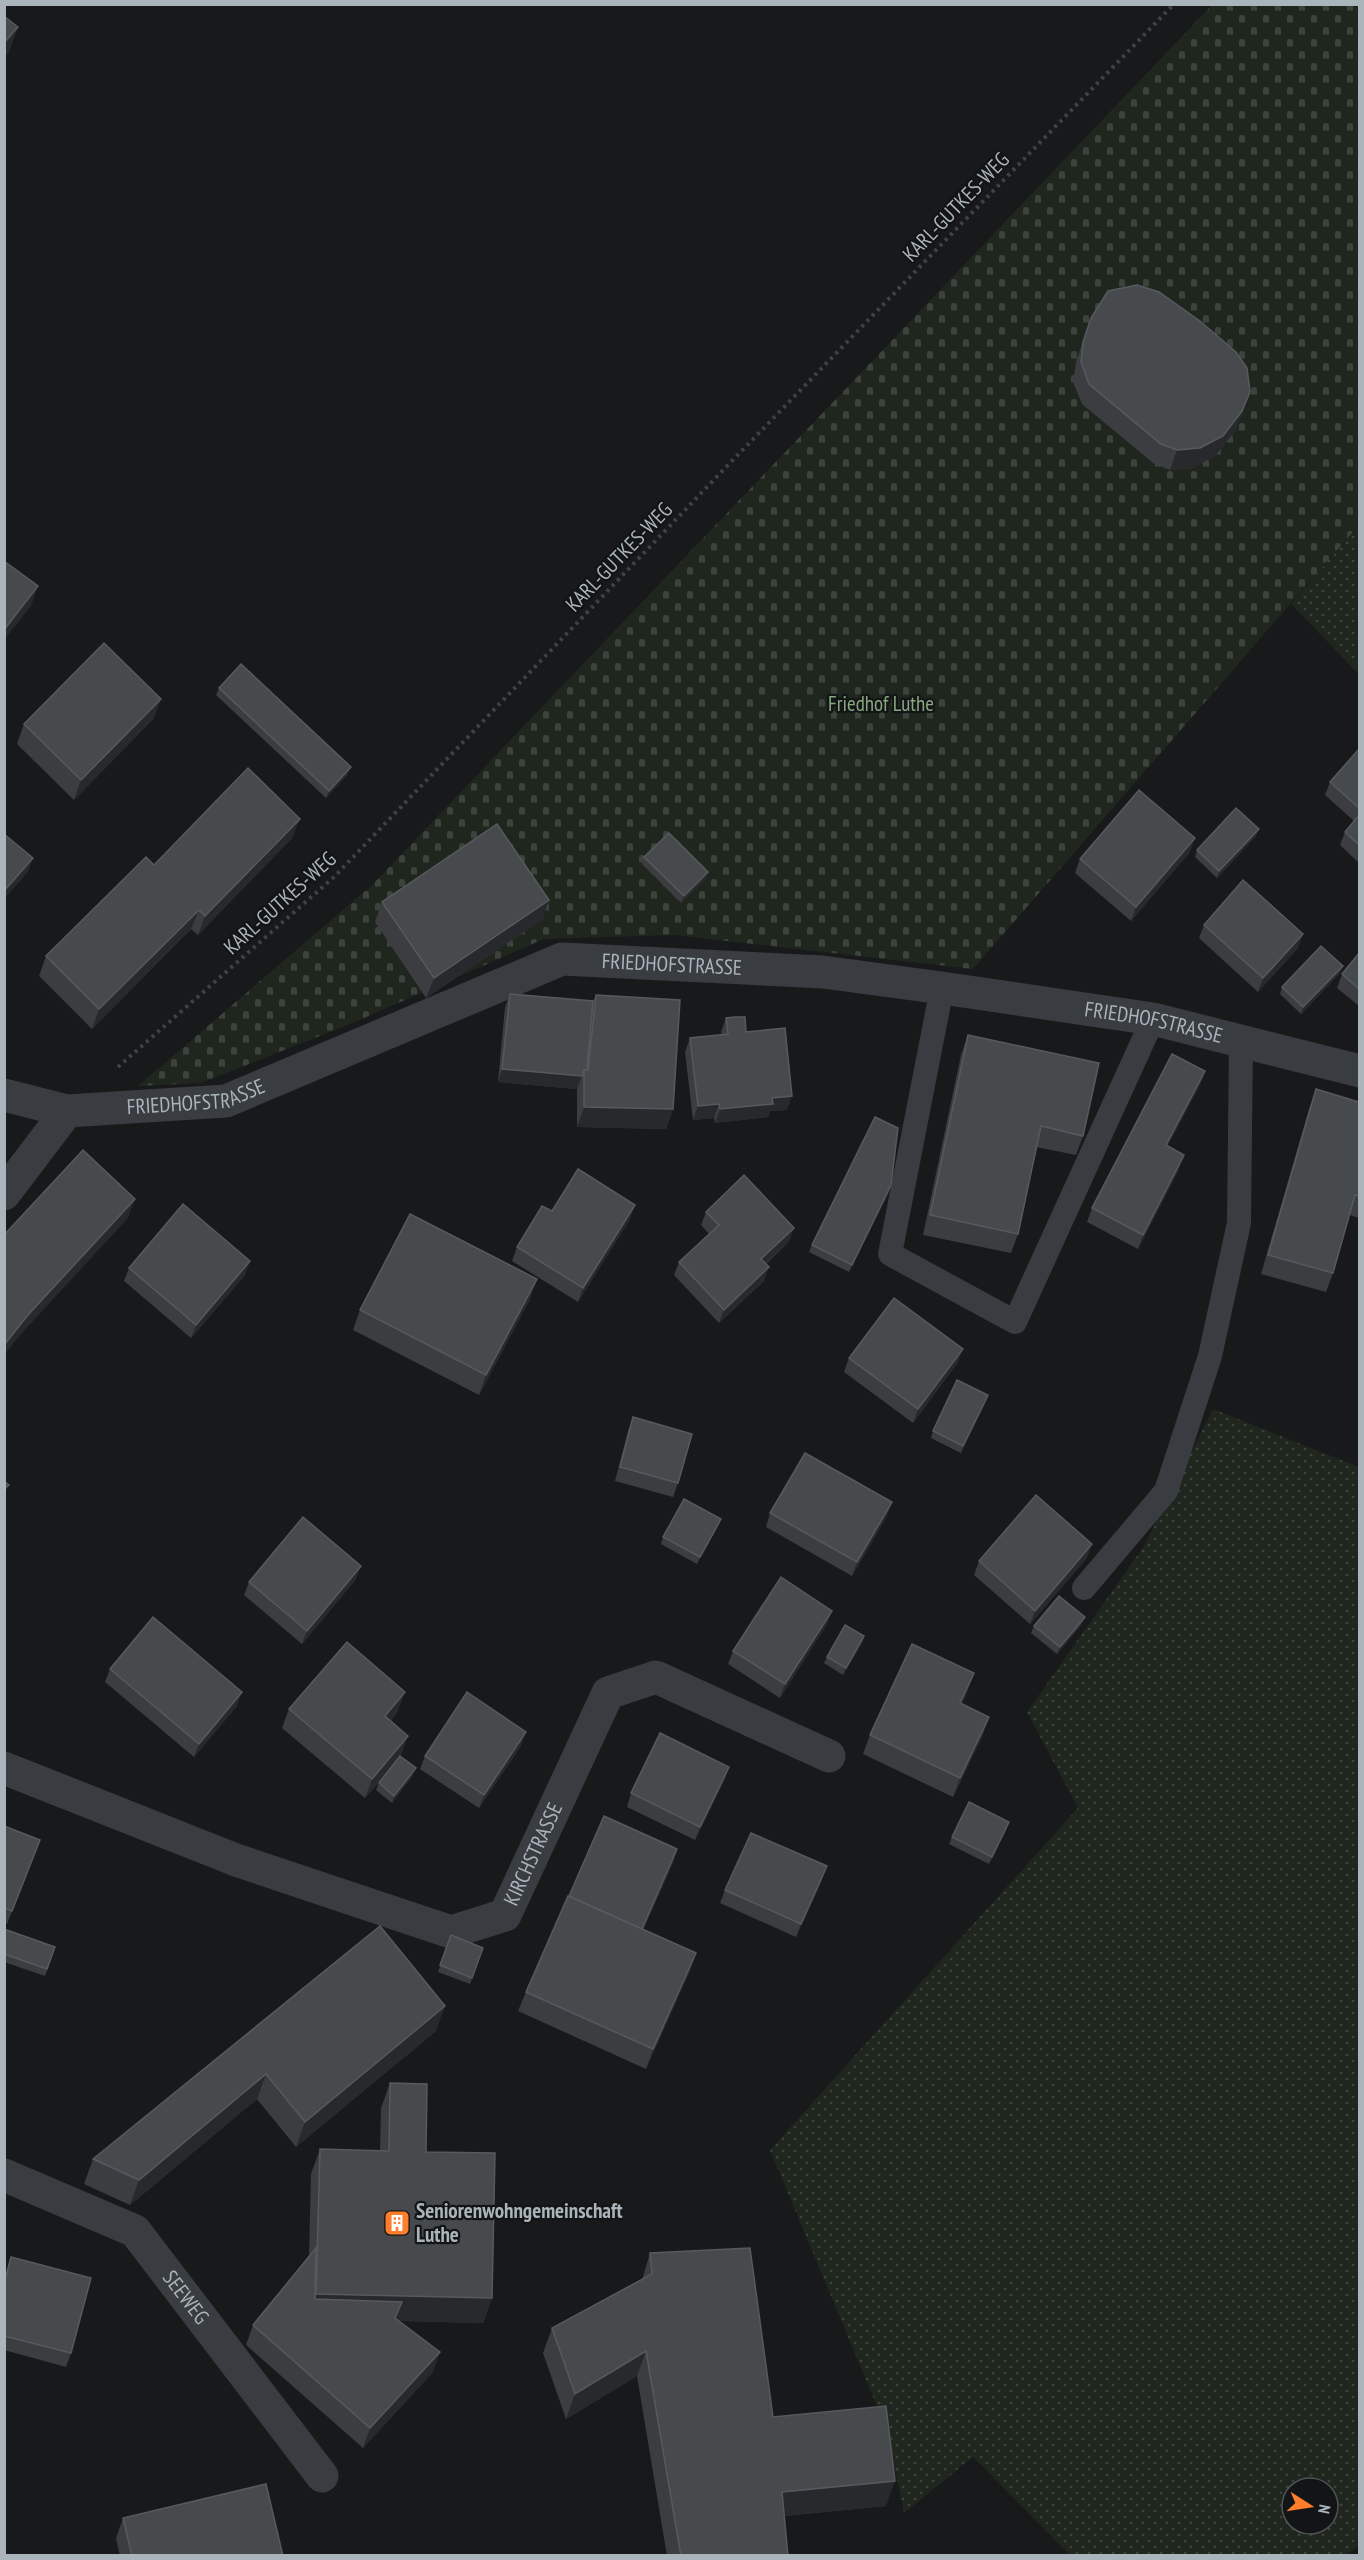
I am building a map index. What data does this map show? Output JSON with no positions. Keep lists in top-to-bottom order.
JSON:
{
  "streets": {
    "street": ["FRIEDHOFSTRASSE", "KIRCHSTRASSE", "SEEWEG"],
    "path": ["KARL-GUTKES-WEG"]
  },
  "parks": ["Friedhof Luthe"],
  "places": {
    "building": ["Seniorenwohngemeinschaft Luthe"]
  },
  "north": "right"
}
